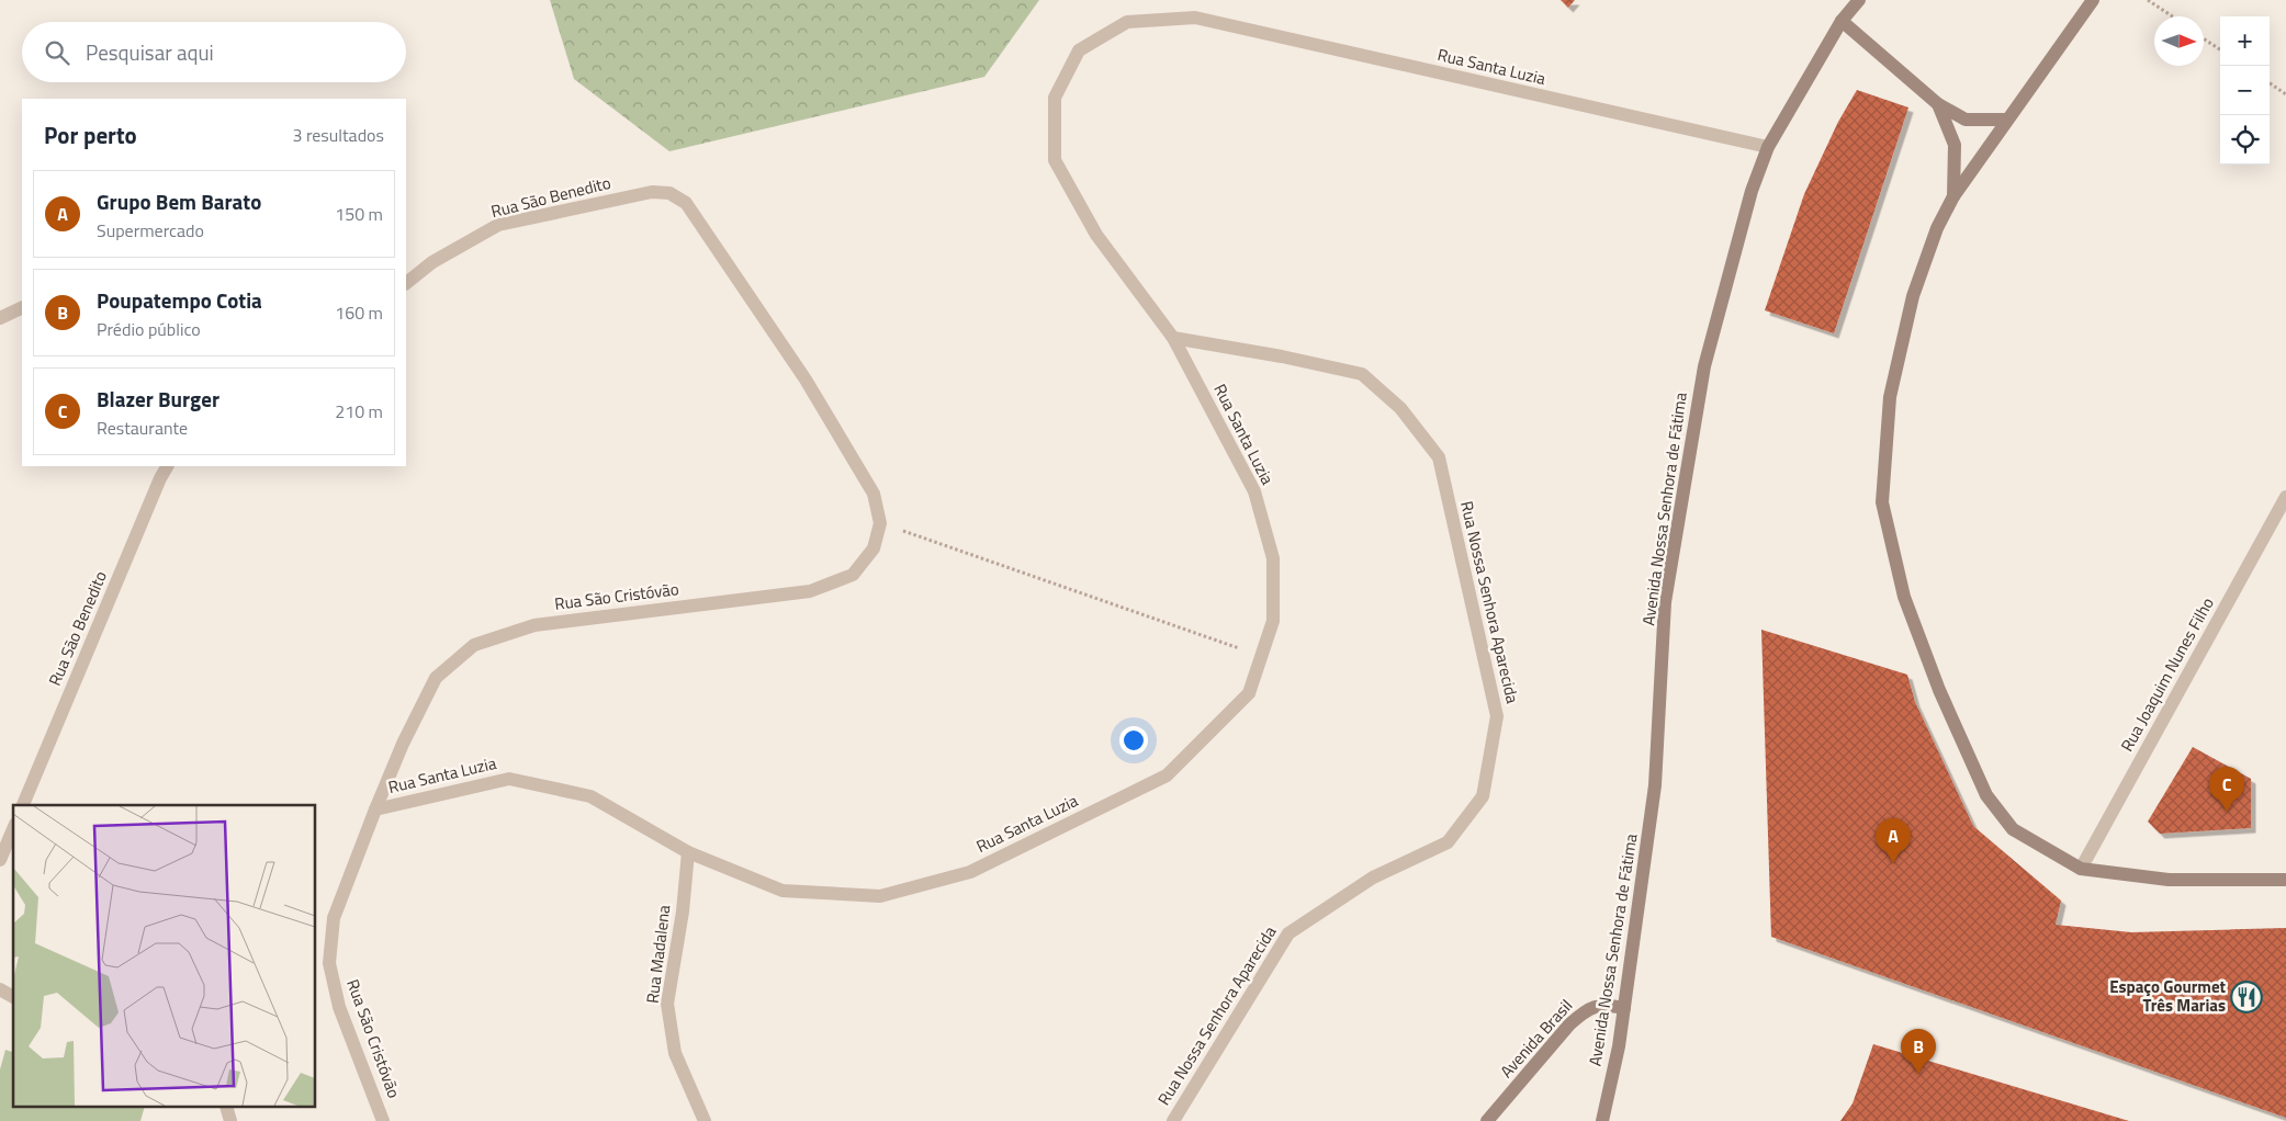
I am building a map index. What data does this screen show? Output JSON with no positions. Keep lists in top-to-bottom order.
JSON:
{
  "streets": {
    "main road": ["Avenida Nossa Senhora de Fátima", "Avenida Brasil"],
    "street": [
      "Rua Santa Luzia",
      "Rua São Benedito",
      "Rua São Cristóvão",
      "Rua Nossa Senhora Aparecida",
      "Rua Joaquim Nunes Filho",
      "Rua Madalena"
    ]
  },
  "crossings": [
    ["Rua Santa Luzia", "Avenida Nossa Senhora de Fátima"],
    ["Rua Santa Luzia", "Rua São Cristóvão"],
    ["Rua Santa Luzia", "Rua Nossa Senhora Aparecida"],
    ["Rua Santa Luzia", "Rua Madalena"],
    ["Rua São Benedito", "Rua São Cristóvão"],
    ["Avenida Nossa Senhora de Fátima", "Avenida Brasil"]
  ],
  "places": {
    "restaurant": ["Espaço Gourmet Três Marias"]
  },
  "north": "right",
  "page": {
    "map_buttons": ["+", "−"],
    "search": "Pesquisar aqui",
    "heading": ["Por perto", "3 resultados"],
    "list": [
      {
        "mark": "A",
        "name": "Grupo Bem Barato",
        "note": "Supermercado",
        "value": "150 m"
      },
      {
        "mark": "B",
        "name": "Poupatempo Cotia",
        "note": "Prédio público",
        "value": "160 m"
      },
      {
        "mark": "C",
        "name": "Blazer Burger",
        "note": "Restaurante",
        "value": "210 m"
      }
    ],
    "pins": ["C", "A", "B"]
  }
}
